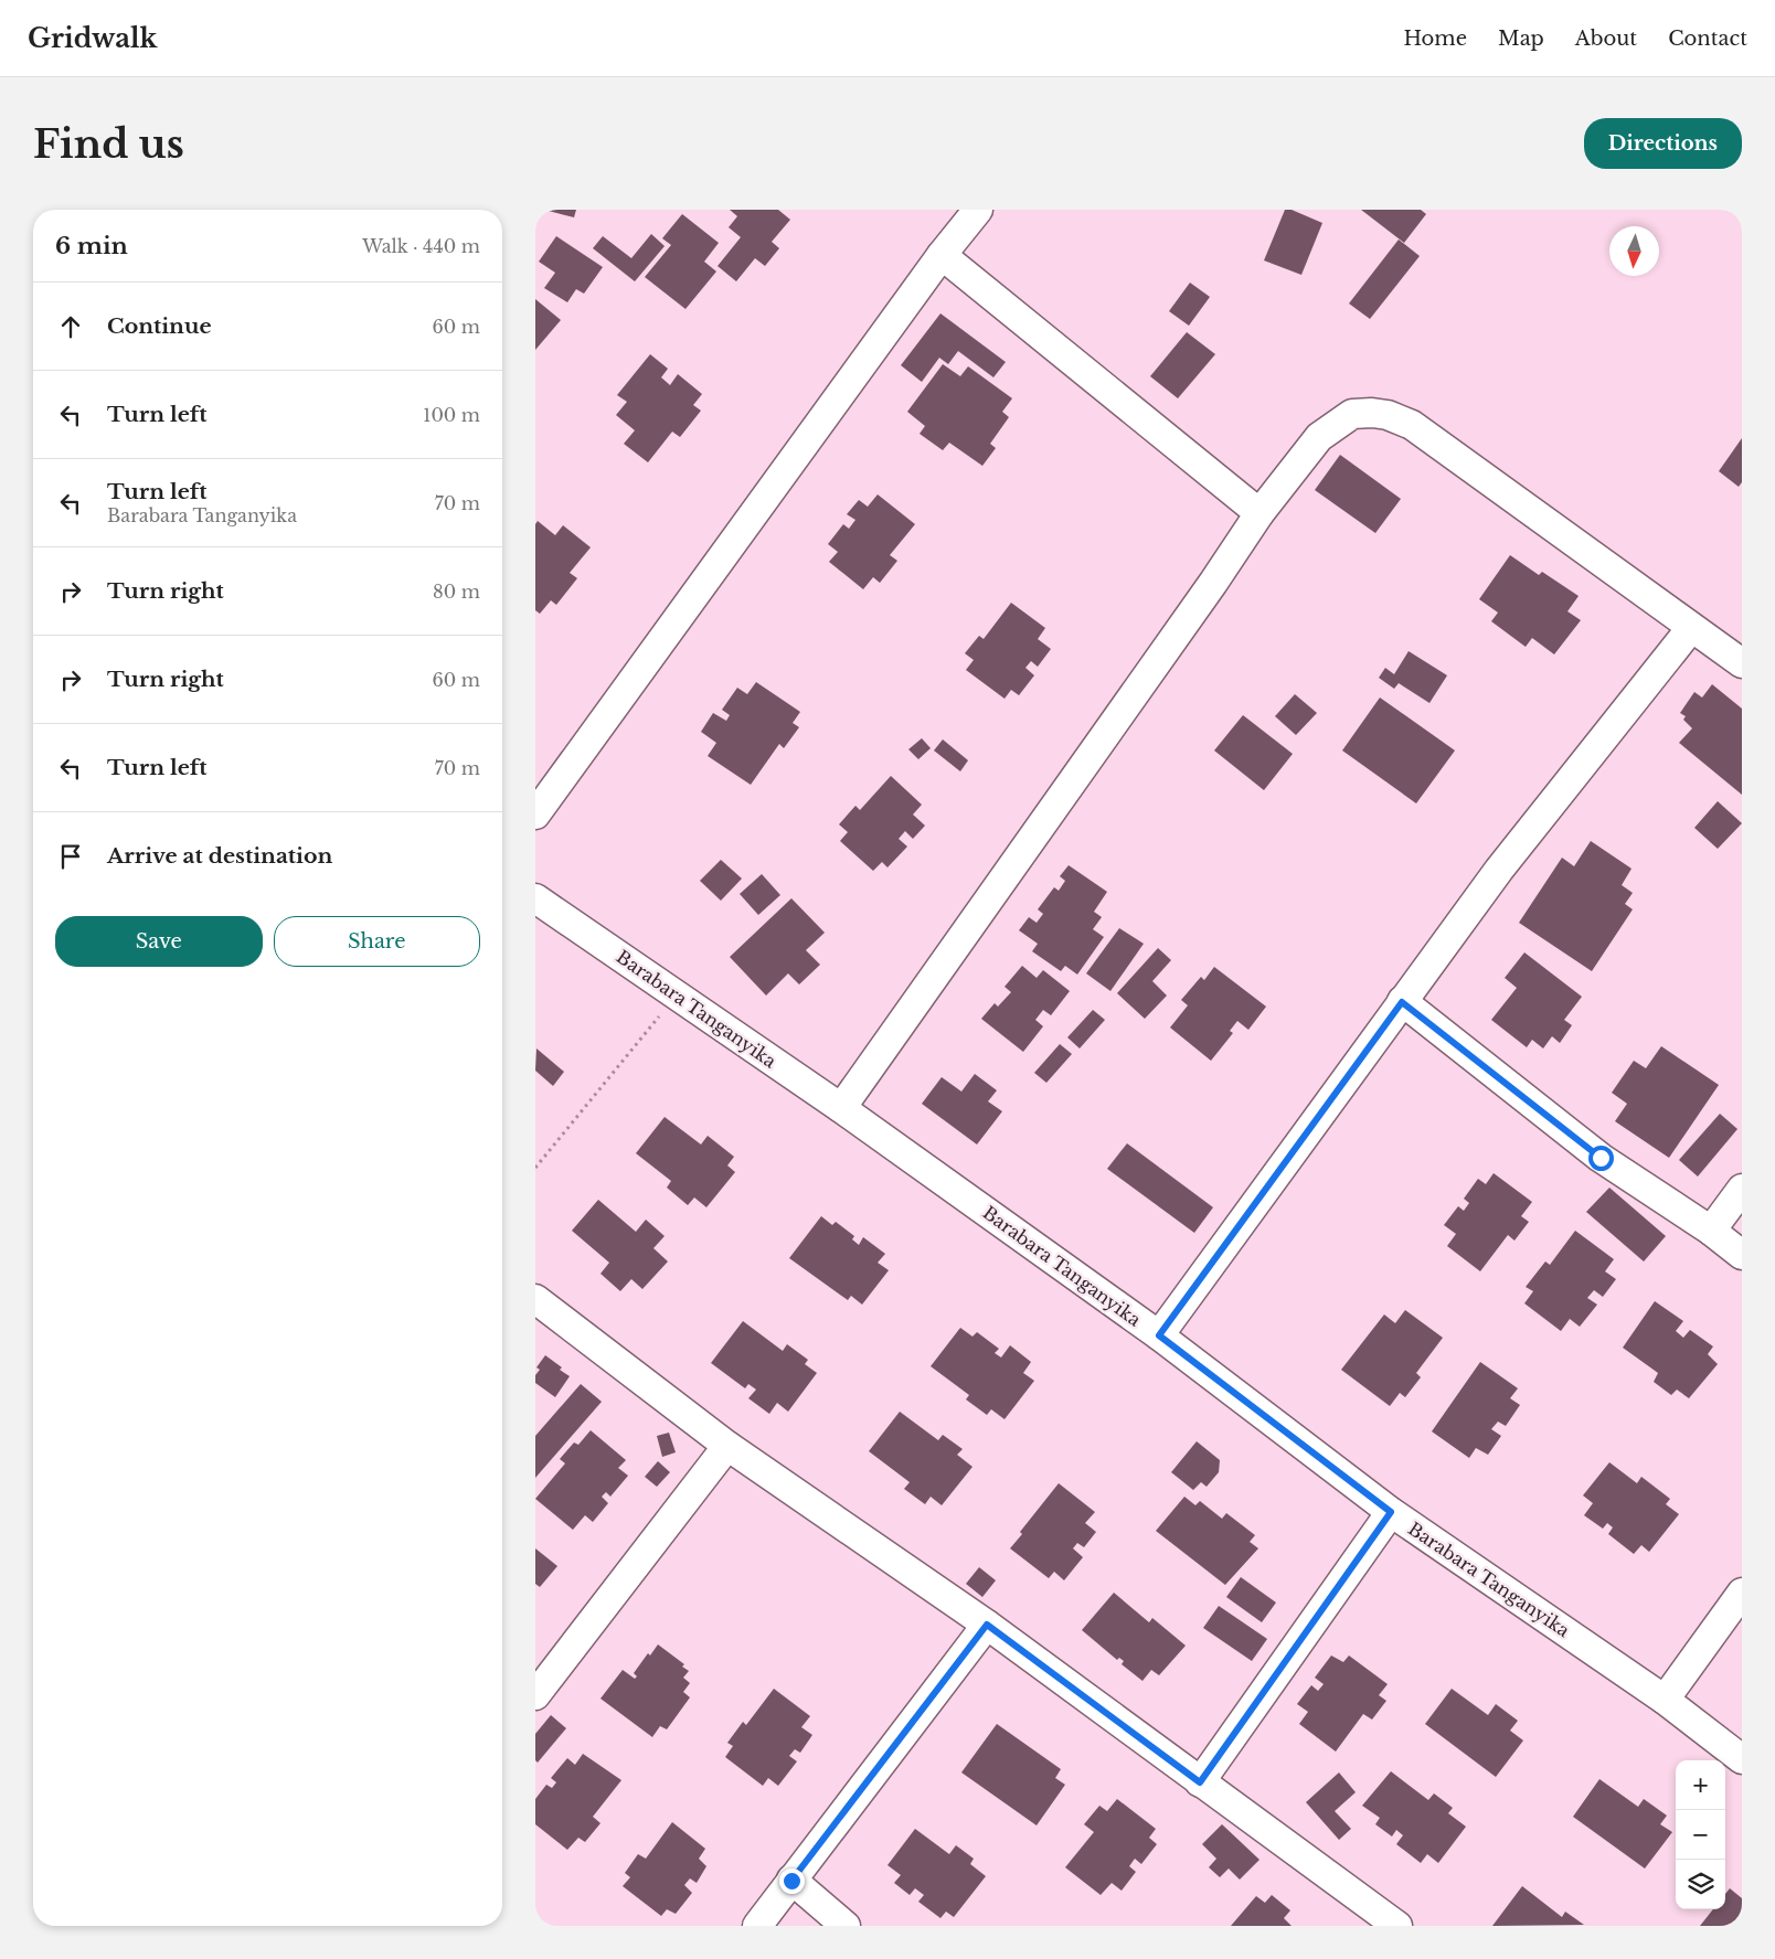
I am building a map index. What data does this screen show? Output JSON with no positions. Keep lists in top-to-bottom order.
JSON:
{
  "streets": {
    "street": ["Barabara Tanganyika"]
  },
  "north": "bottom",
  "page": {
    "header": "Gridwalk",
    "nav": [
      "Home",
      "Map",
      "About",
      "Contact"
    ],
    "buttons": [
      "Directions",
      ["Save", "Share"]
    ],
    "title": "Find us",
    "heading": ["6 min", "Walk · 440 m"],
    "list": [
      ["Continue", "60 m"],
      ["Turn left", "100 m"],
      ["Turn left", "Barabara Tanganyika", "70 m"],
      ["Turn right", "80 m"],
      ["Turn right", "60 m"],
      ["Turn left", "70 m"],
      "Arrive at destination"
    ],
    "map_buttons": ["+", "−"]
  }
}
